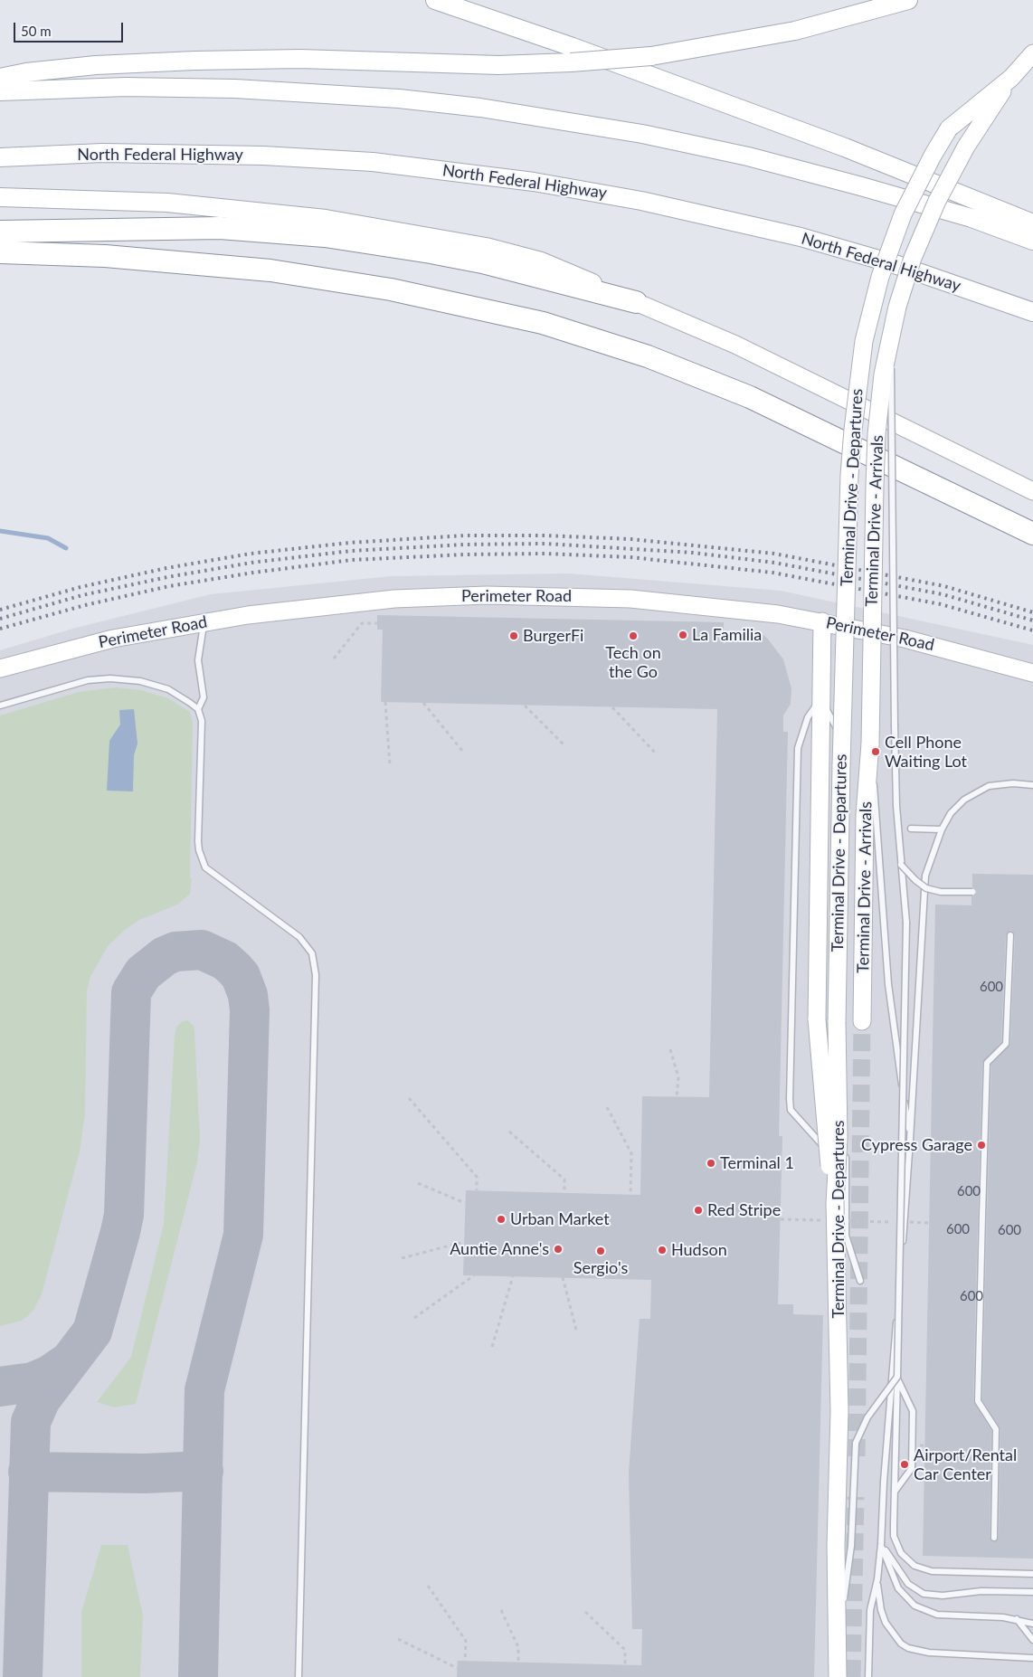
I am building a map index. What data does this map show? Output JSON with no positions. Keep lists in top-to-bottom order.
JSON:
{
  "streets": {
    "main road": ["North Federal Highway"],
    "street": ["Terminal Drive - Departures", "Terminal Drive - Arrivals", "Perimeter Road"]
  },
  "crossings": [
    ["Terminal Drive - Departures", "Terminal Drive - Arrivals"]
  ],
  "places": [
    "La Familia",
    "BurgerFi",
    "Tech on the Go",
    "Cell Phone Waiting Lot",
    "Cypress Garage",
    "Terminal 1",
    "Red Stripe",
    "Urban Market",
    "Auntie Anne's",
    "Hudson",
    "Sergio's",
    "Airport/Rental Car Center"
  ],
  "house_numbers": [
    "600",
    "600",
    "600",
    "600",
    "600"
  ],
  "scale_bar": "50 m"
}
